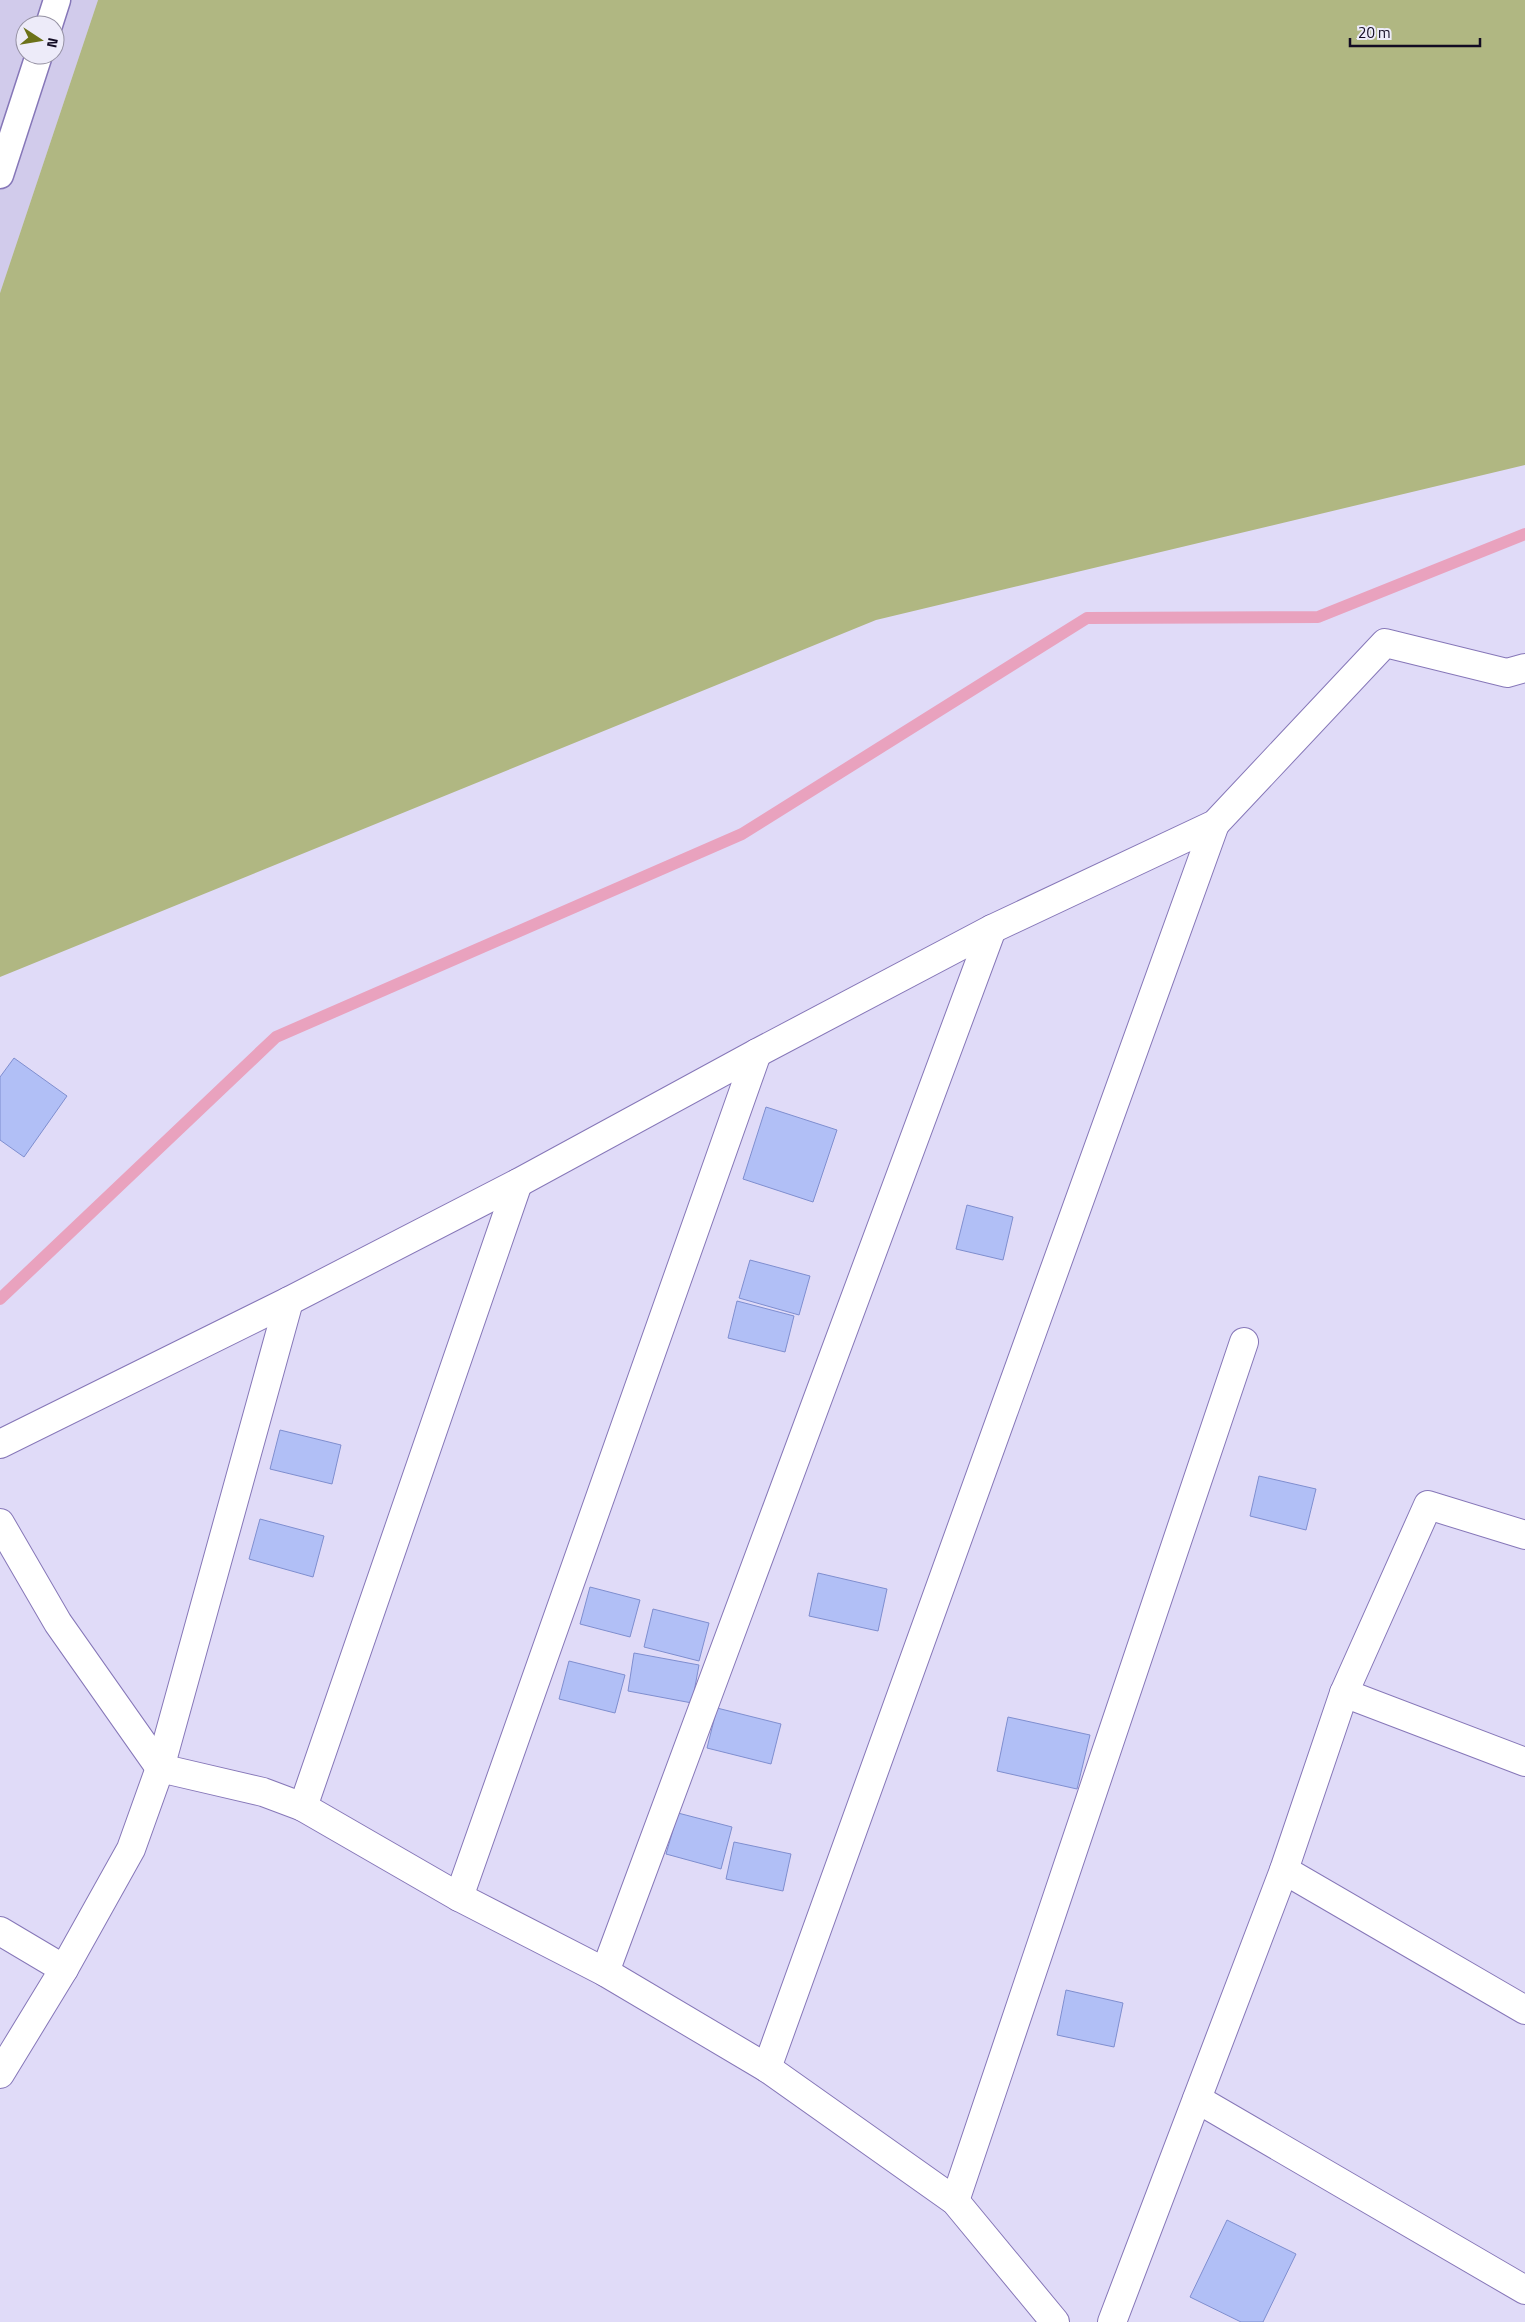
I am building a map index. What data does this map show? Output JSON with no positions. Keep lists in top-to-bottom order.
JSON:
{
  "scale_bar": "20 m",
  "north": "right"
}
